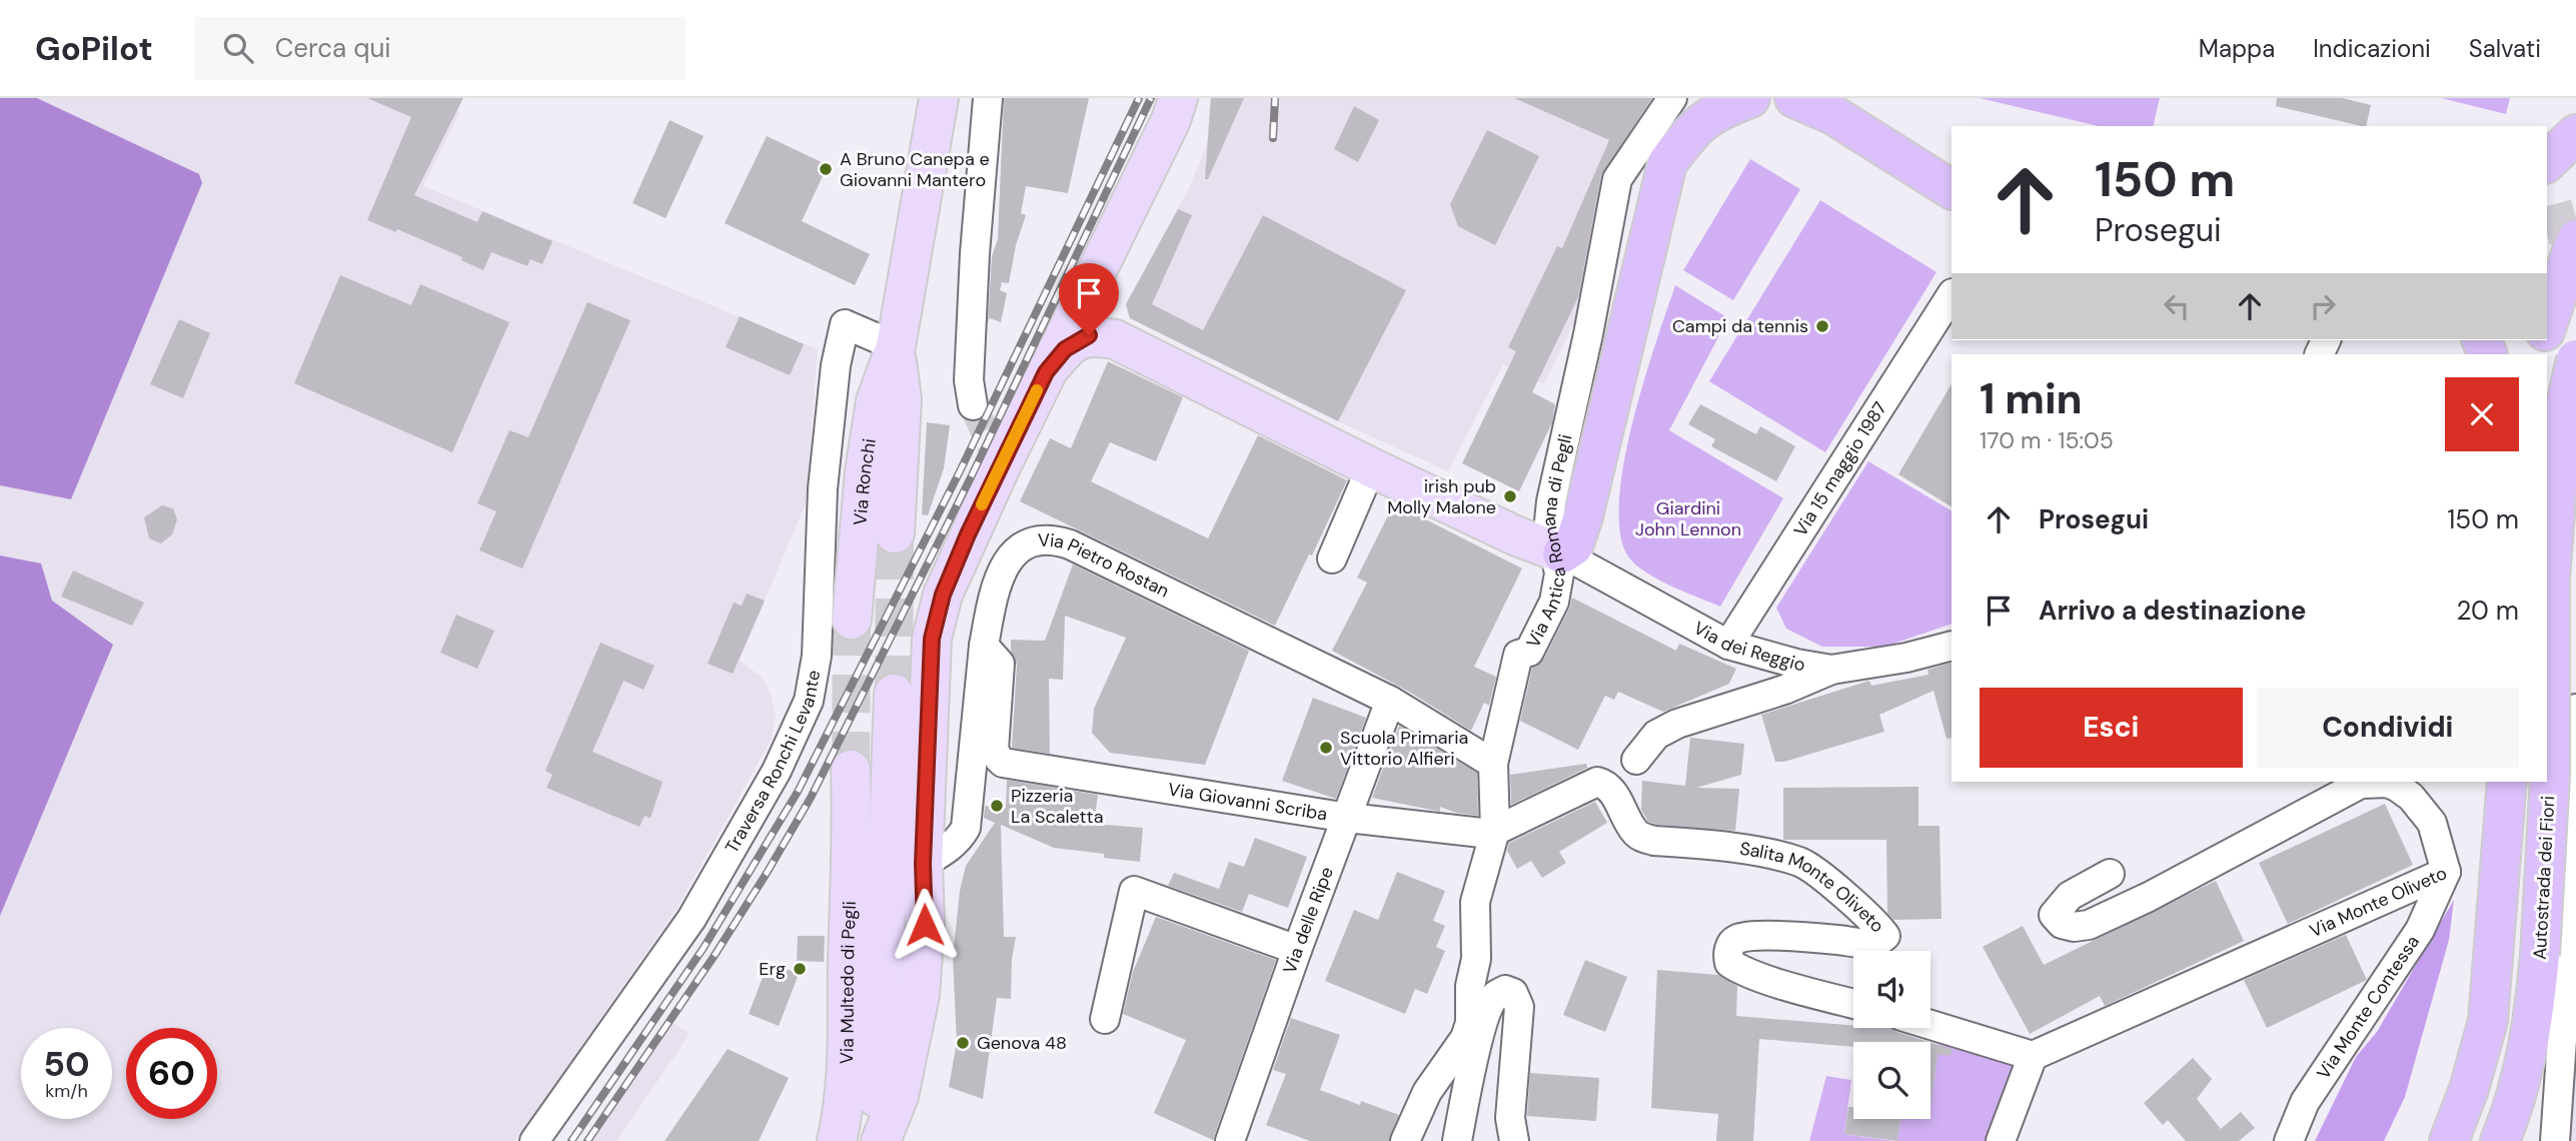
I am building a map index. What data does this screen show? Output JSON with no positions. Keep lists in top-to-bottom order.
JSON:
{
  "streets": {
    "highway": ["Autostrada dei Fiori"],
    "main road": ["Via Ronchi", "Via Multedo di Pegli"],
    "street": [
      "Via 15 maggio 1987",
      "Via Antica Romana di Pegli",
      "Via Pietro Rostan",
      "Via dei Reggio",
      "Traversa Ronchi Levante",
      "Via Giovanni Scriba",
      "Salita Monte Oliveto",
      "Via Monte Oliveto",
      "Via delle Ripe",
      "Via Monte Contessa"
    ]
  },
  "crossings": [
    ["Via 15 maggio 1987", "Via dei Reggio"],
    ["Via Ronchi", "Traversa Ronchi Levante"],
    ["Via Antica Romana di Pegli", "Via Pietro Rostan"],
    ["Via Antica Romana di Pegli", "Via dei Reggio"],
    ["Via Antica Romana di Pegli", "Via Giovanni Scriba"],
    ["Via Antica Romana di Pegli", "Salita Monte Oliveto"],
    ["Via Pietro Rostan", "Via Giovanni Scriba"],
    ["Via Pietro Rostan", "Via delle Ripe"],
    ["Via Giovanni Scriba", "Salita Monte Oliveto"],
    ["Via Giovanni Scriba", "Via delle Ripe"],
    ["Via Monte Oliveto", "Via Monte Contessa"]
  ],
  "parks": ["Giardini John Lennon"],
  "places": [
    "A Bruno Canepa e Giovanni Mantero",
    "Campi da tennis",
    "irish pub Molly Malone",
    "Scuola Primaria Vittorio Alfieri",
    "Pizzeria La Scaletta",
    "Erg",
    "Genova 48"
  ],
  "page": {
    "header": "GoPilot",
    "search": "Cerca qui",
    "nav": ["Mappa", "Indicazioni", "Salvati"],
    "turn": ["150 m", "Prosegui"],
    "heading": ["1 min", "170 m · 15:05"],
    "list": [
      {
        "name": "Prosegui",
        "value": "150 m"
      },
      {
        "name": "Arrivo a destinazione",
        "value": "20 m"
      }
    ],
    "buttons": ["Esci", "Condividi"],
    "speed": "50 km/h",
    "limit": "60"
  }
}
